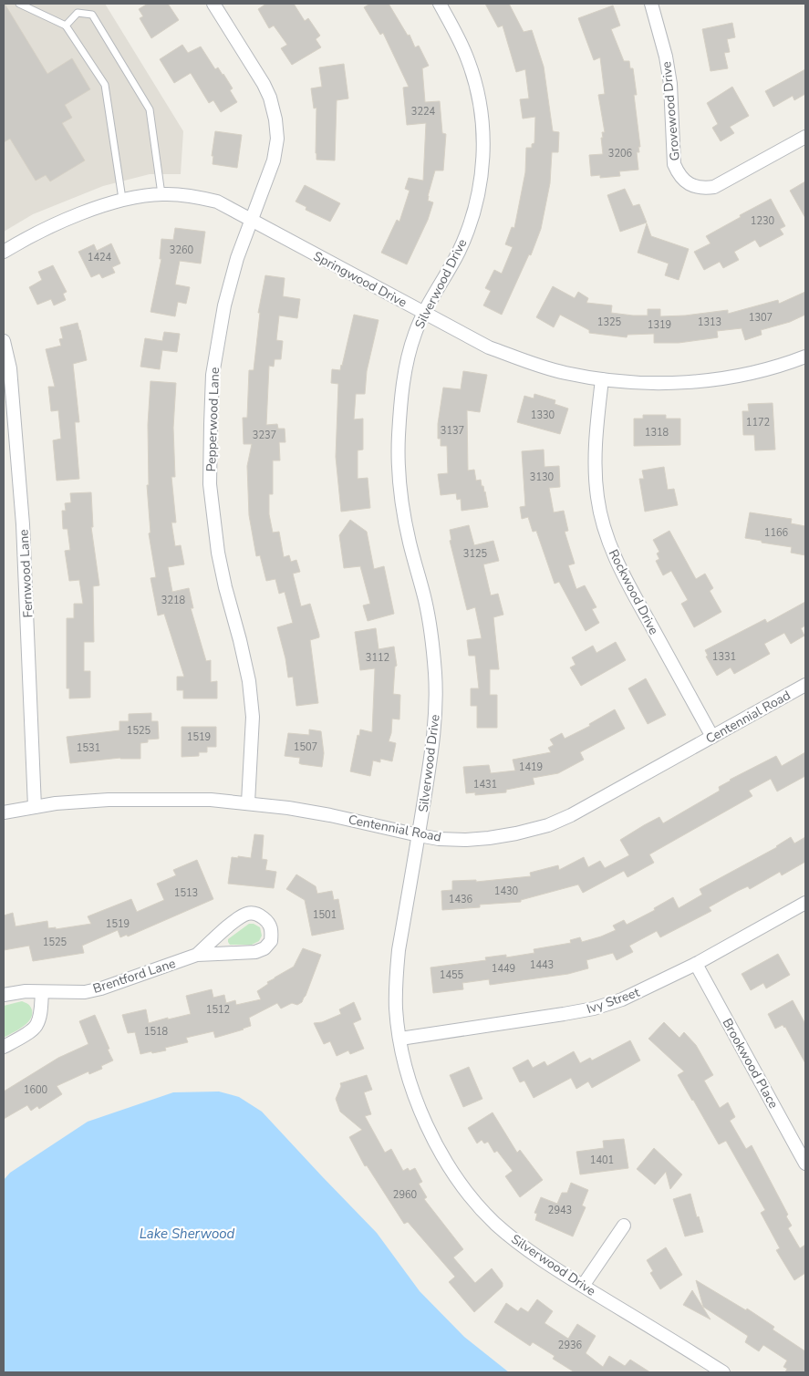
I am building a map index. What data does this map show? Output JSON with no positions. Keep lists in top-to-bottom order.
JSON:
{
  "streets": {
    "street": [
      "Grovewood Drive",
      "Springwood Drive",
      "Silverwood Drive",
      "Pepperwood Lane",
      "Fernwood Lane",
      "Rockwood Drive",
      "Centennial Road",
      "Brentford Lane",
      "Ivy Street",
      "Brookwood Place"
    ]
  },
  "crossings": [
    ["Springwood Drive", "Silverwood Drive"],
    ["Springwood Drive", "Pepperwood Lane"],
    ["Springwood Drive", "Rockwood Drive"],
    ["Silverwood Drive", "Centennial Road"],
    ["Silverwood Drive", "Ivy Street"],
    ["Pepperwood Lane", "Centennial Road"],
    ["Fernwood Lane", "Centennial Road"],
    ["Rockwood Drive", "Centennial Road"],
    ["Ivy Street", "Brookwood Place"]
  ],
  "water": ["Lake Sherwood"],
  "house_numbers": [
    "3224",
    "3206",
    "1230",
    "3260",
    "1424",
    "1307",
    "1325",
    "1313",
    "1319",
    "1330",
    "1172",
    "3137",
    "1318",
    "3237",
    "3130",
    "1166",
    "3125",
    "3218",
    "1331",
    "3112",
    "1525",
    "1519",
    "1507",
    "1531",
    "1419",
    "1431",
    "1430",
    "1513",
    "1436",
    "1501",
    "1519",
    "1525",
    "1443",
    "1449",
    "1455",
    "1512",
    "1518",
    "1600",
    "1401",
    "2960",
    "2943",
    "2936"
  ]
}
